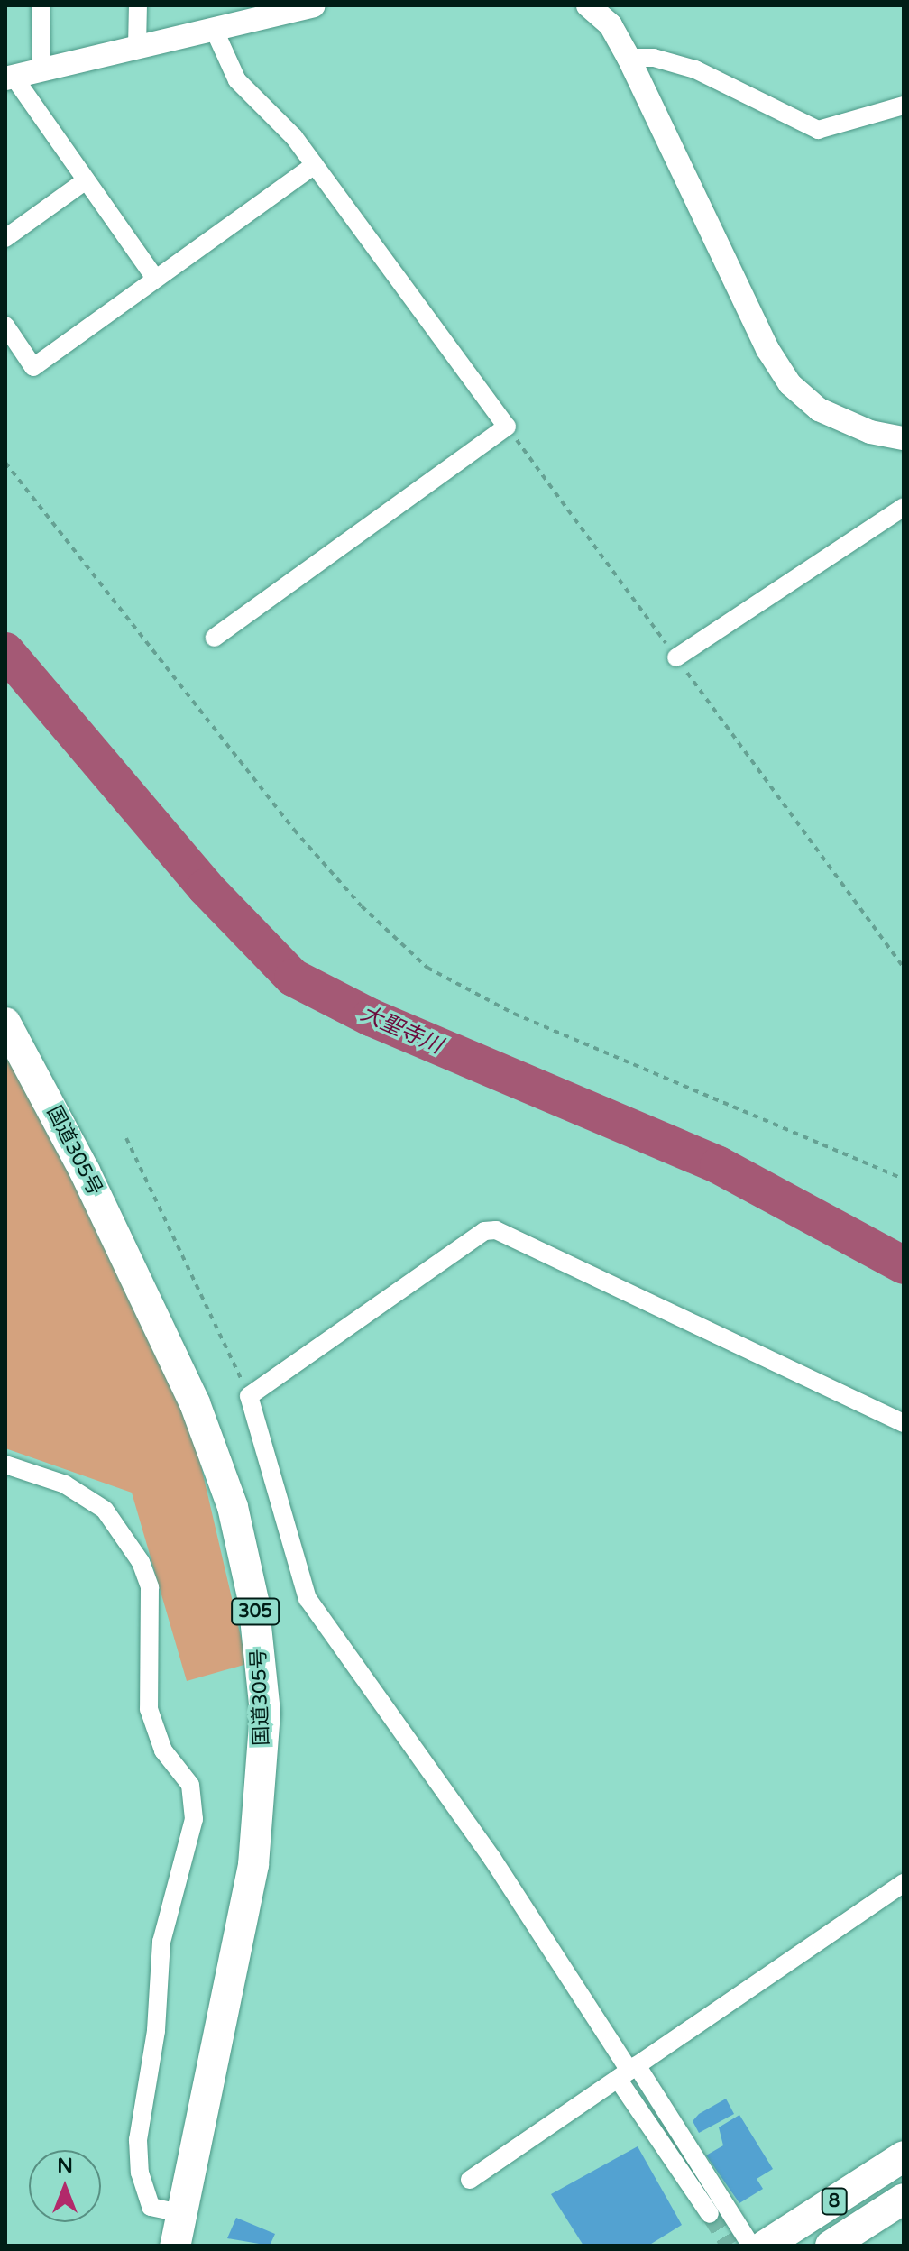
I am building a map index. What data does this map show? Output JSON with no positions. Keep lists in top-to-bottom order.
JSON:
{
  "streets": {
    "highway": ["国道305号", "305", "8"]
  },
  "water": ["大聖寺川"],
  "north": "top"
}
